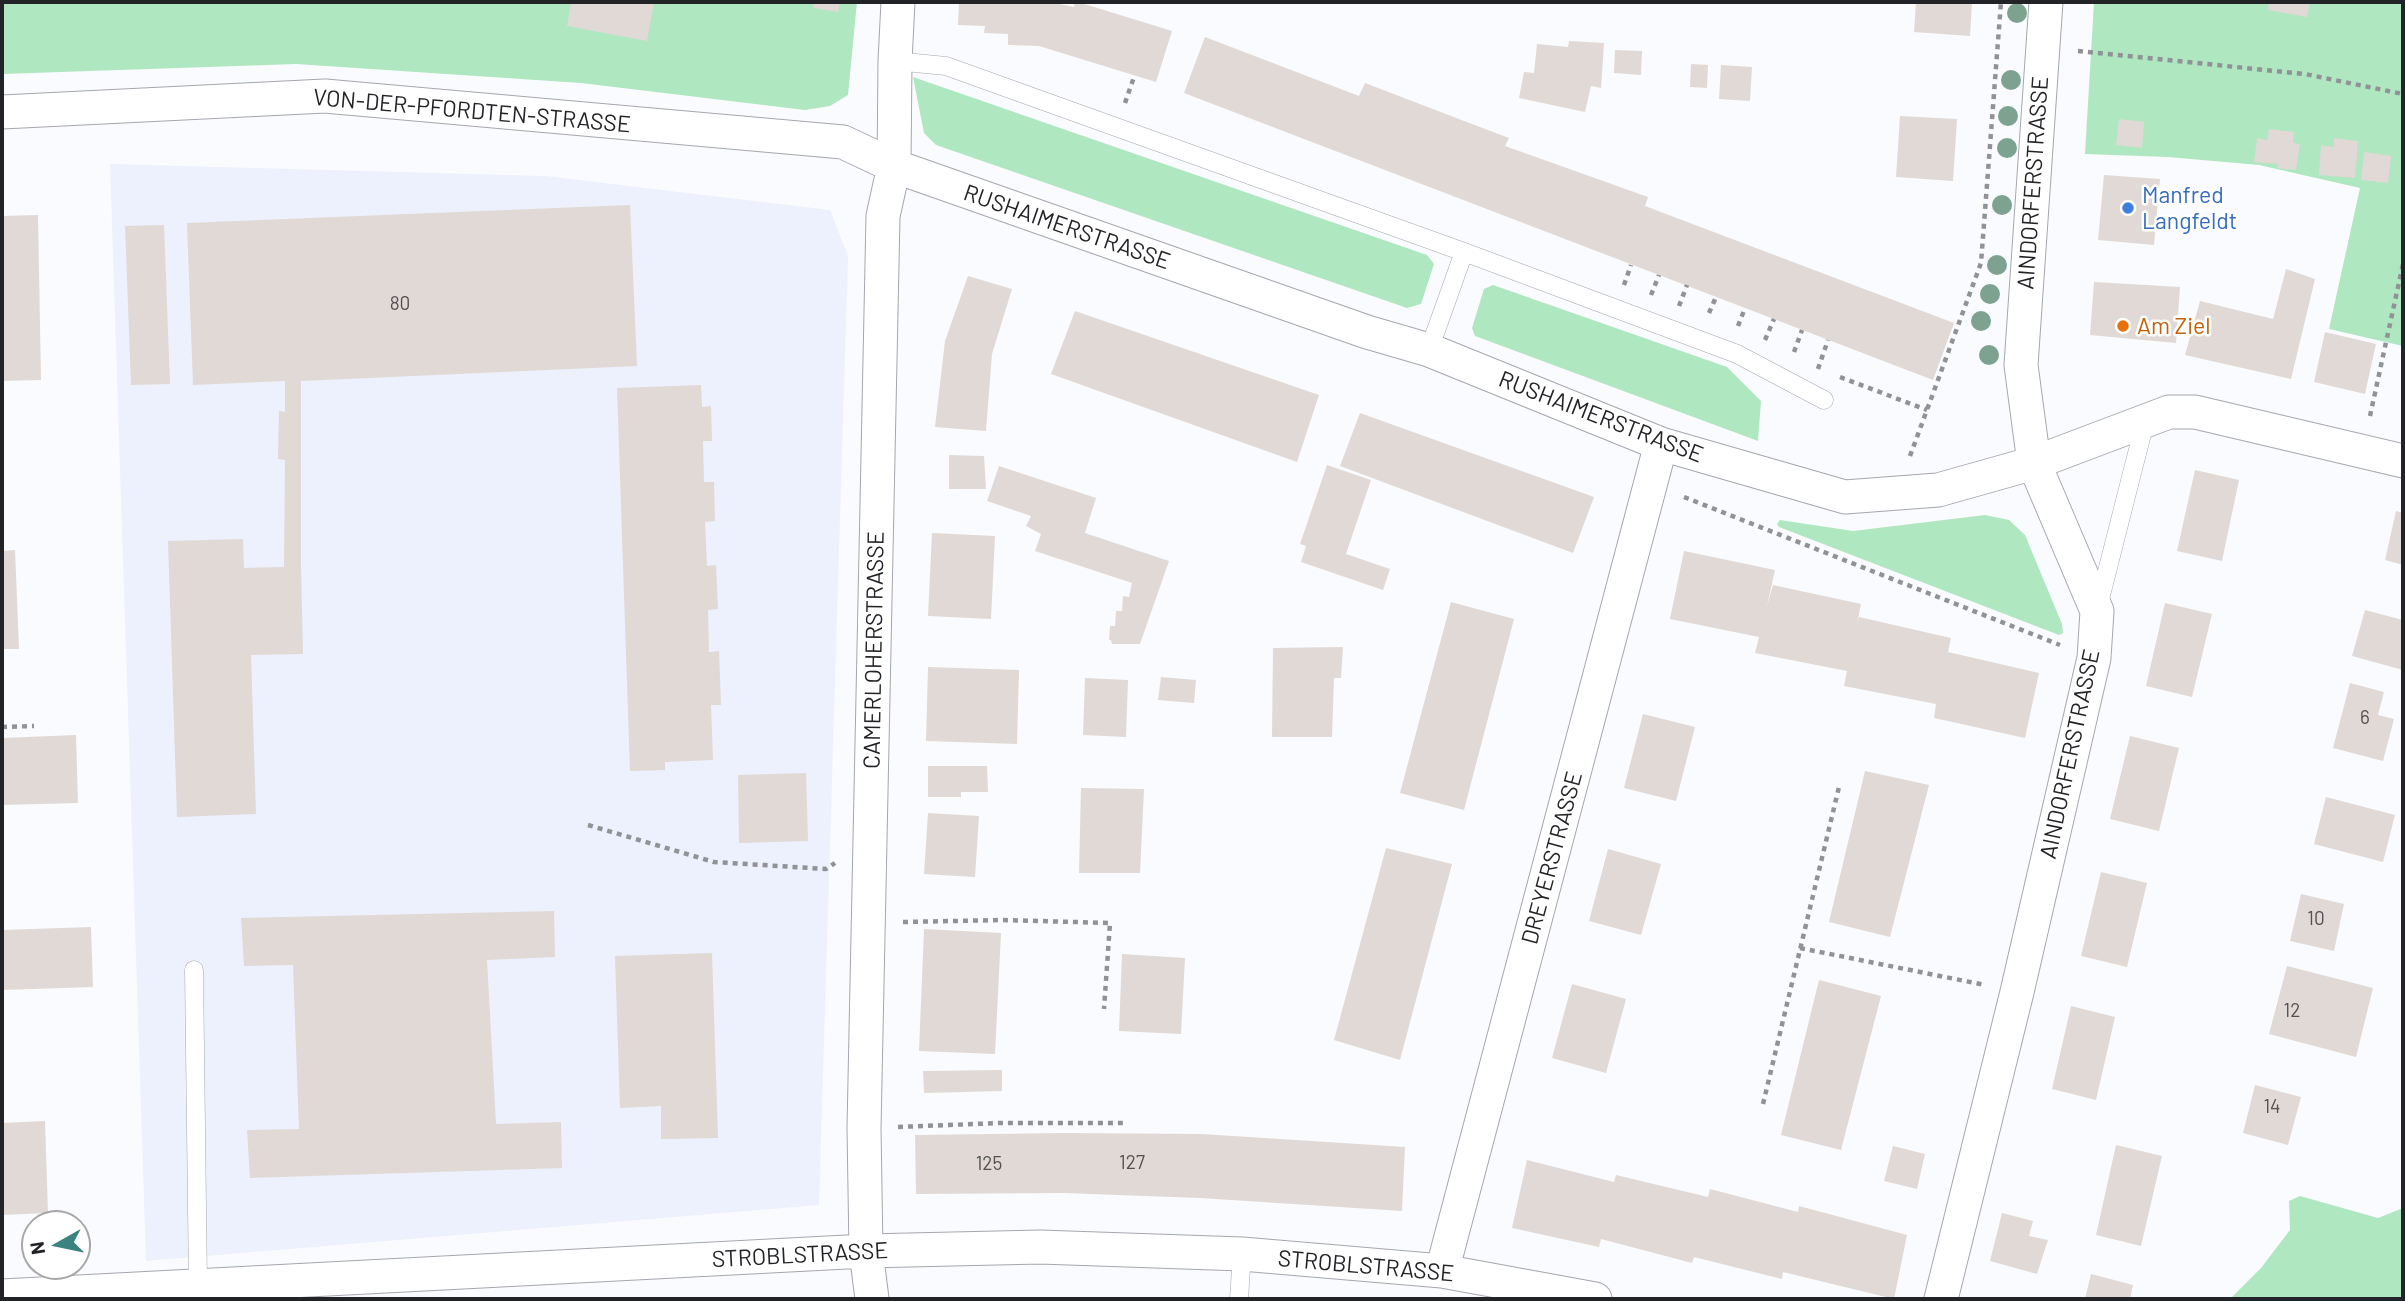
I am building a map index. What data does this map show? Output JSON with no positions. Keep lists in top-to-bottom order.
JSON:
{
  "streets": {
    "street": [
      "VON-DER-PFORDTEN-STRASSE",
      "AINDORFERSTRASSE",
      "RUSHAIMERSTRASSE",
      "CAMERLOHERSTRASSE",
      "DREYERSTRASSE",
      "STROBLSTRASSE"
    ]
  },
  "crossings": [
    ["VON-DER-PFORDTEN-STRASSE", "RUSHAIMERSTRASSE"],
    ["VON-DER-PFORDTEN-STRASSE", "CAMERLOHERSTRASSE"],
    ["AINDORFERSTRASSE", "RUSHAIMERSTRASSE"],
    ["RUSHAIMERSTRASSE", "CAMERLOHERSTRASSE"],
    ["RUSHAIMERSTRASSE", "DREYERSTRASSE"],
    ["CAMERLOHERSTRASSE", "STROBLSTRASSE"],
    ["DREYERSTRASSE", "STROBLSTRASSE"]
  ],
  "places": ["Manfred Langfeldt", "Am Ziel"],
  "house_numbers": [
    "80",
    "6",
    "10",
    "12",
    "14",
    "127",
    "125"
  ],
  "north": "left"
}
